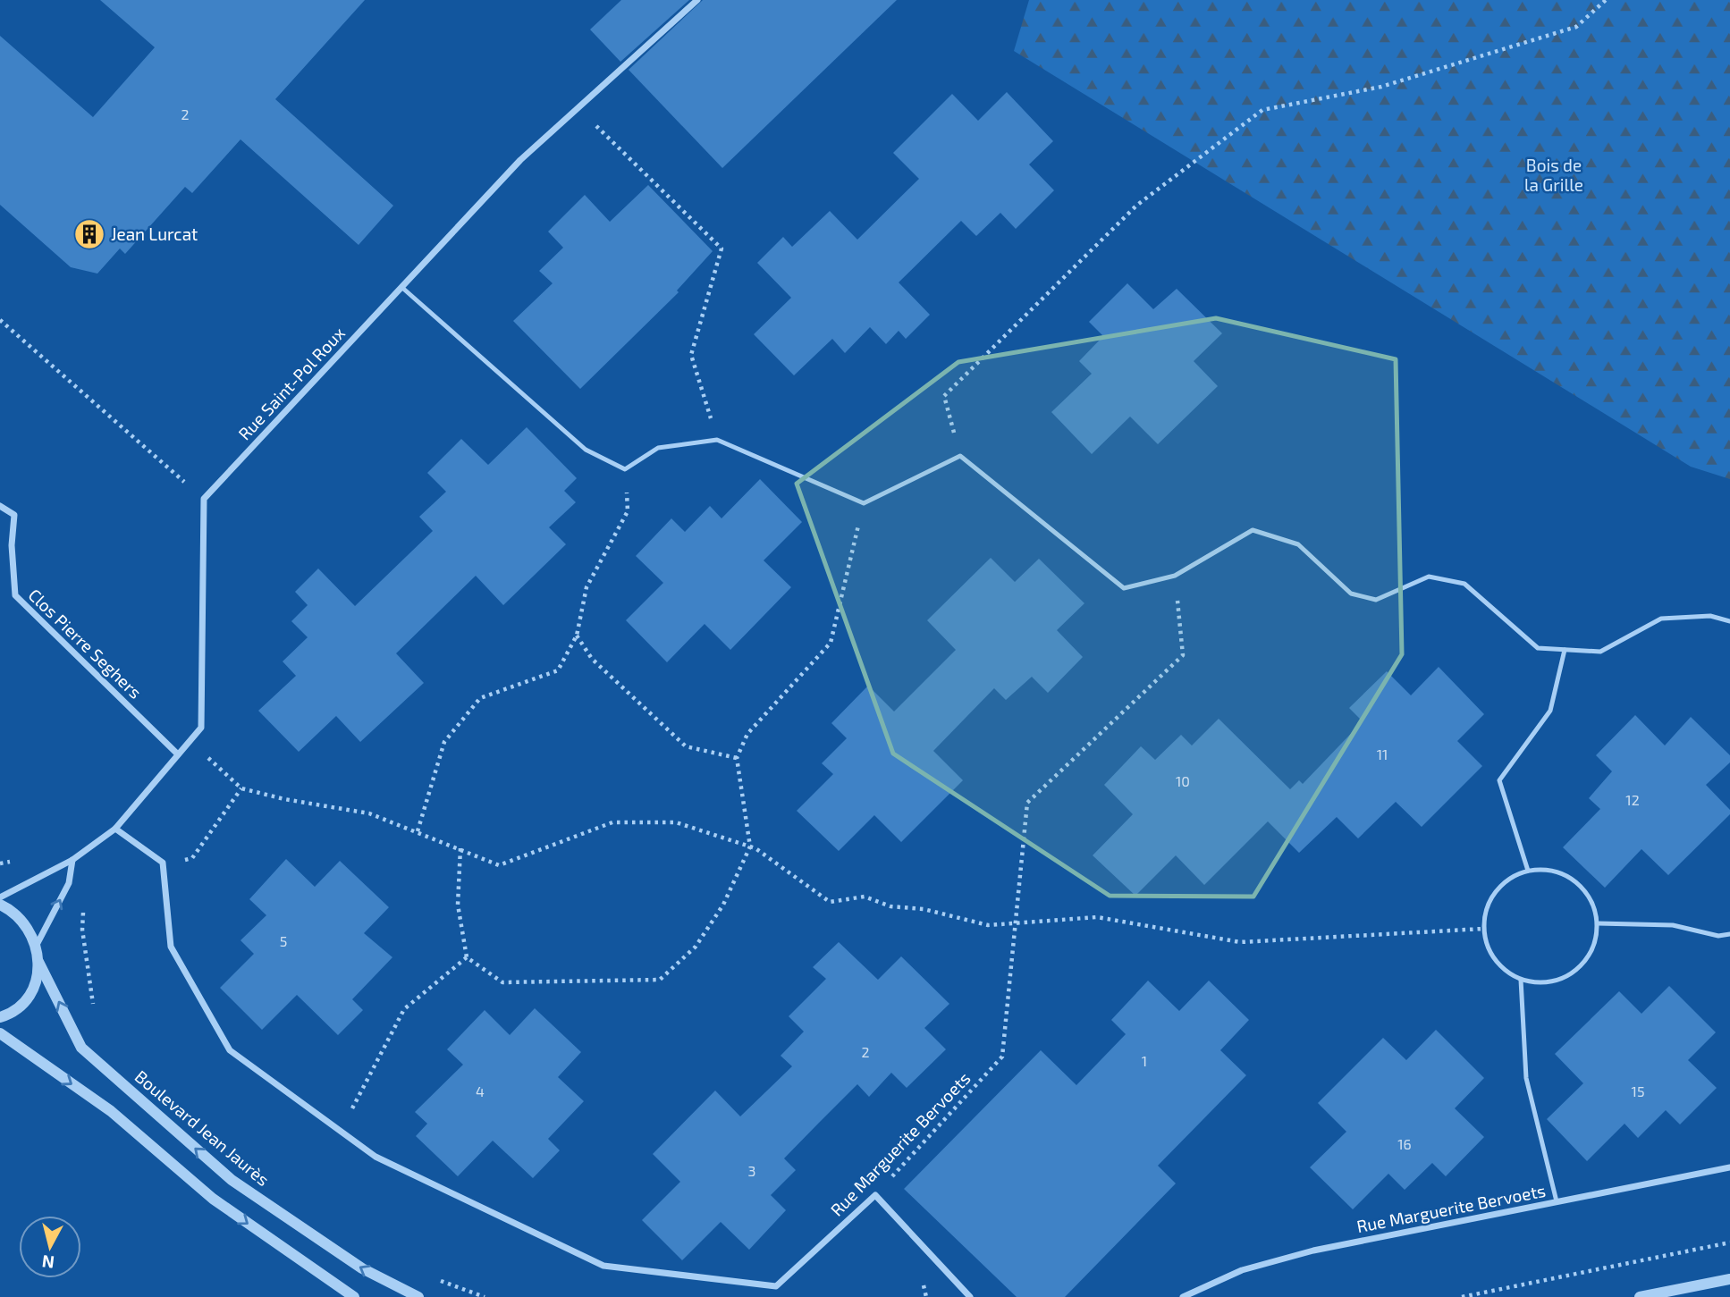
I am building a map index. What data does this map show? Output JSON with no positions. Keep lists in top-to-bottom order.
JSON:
{
  "streets": {
    "street": [
      "Rue Saint-Pol Roux",
      "Clos Pierre Seghers",
      "Boulevard Jean Jaurès",
      "Rue Marguerite Bervoets"
    ]
  },
  "parks": ["Bois de la Grille"],
  "places": {
    "building": ["Jean Lurcat"]
  },
  "house_numbers": [
    "2",
    "11",
    "10",
    "12",
    "5",
    "2",
    "1",
    "4",
    "15",
    "16",
    "3"
  ],
  "north": "bottom"
}
